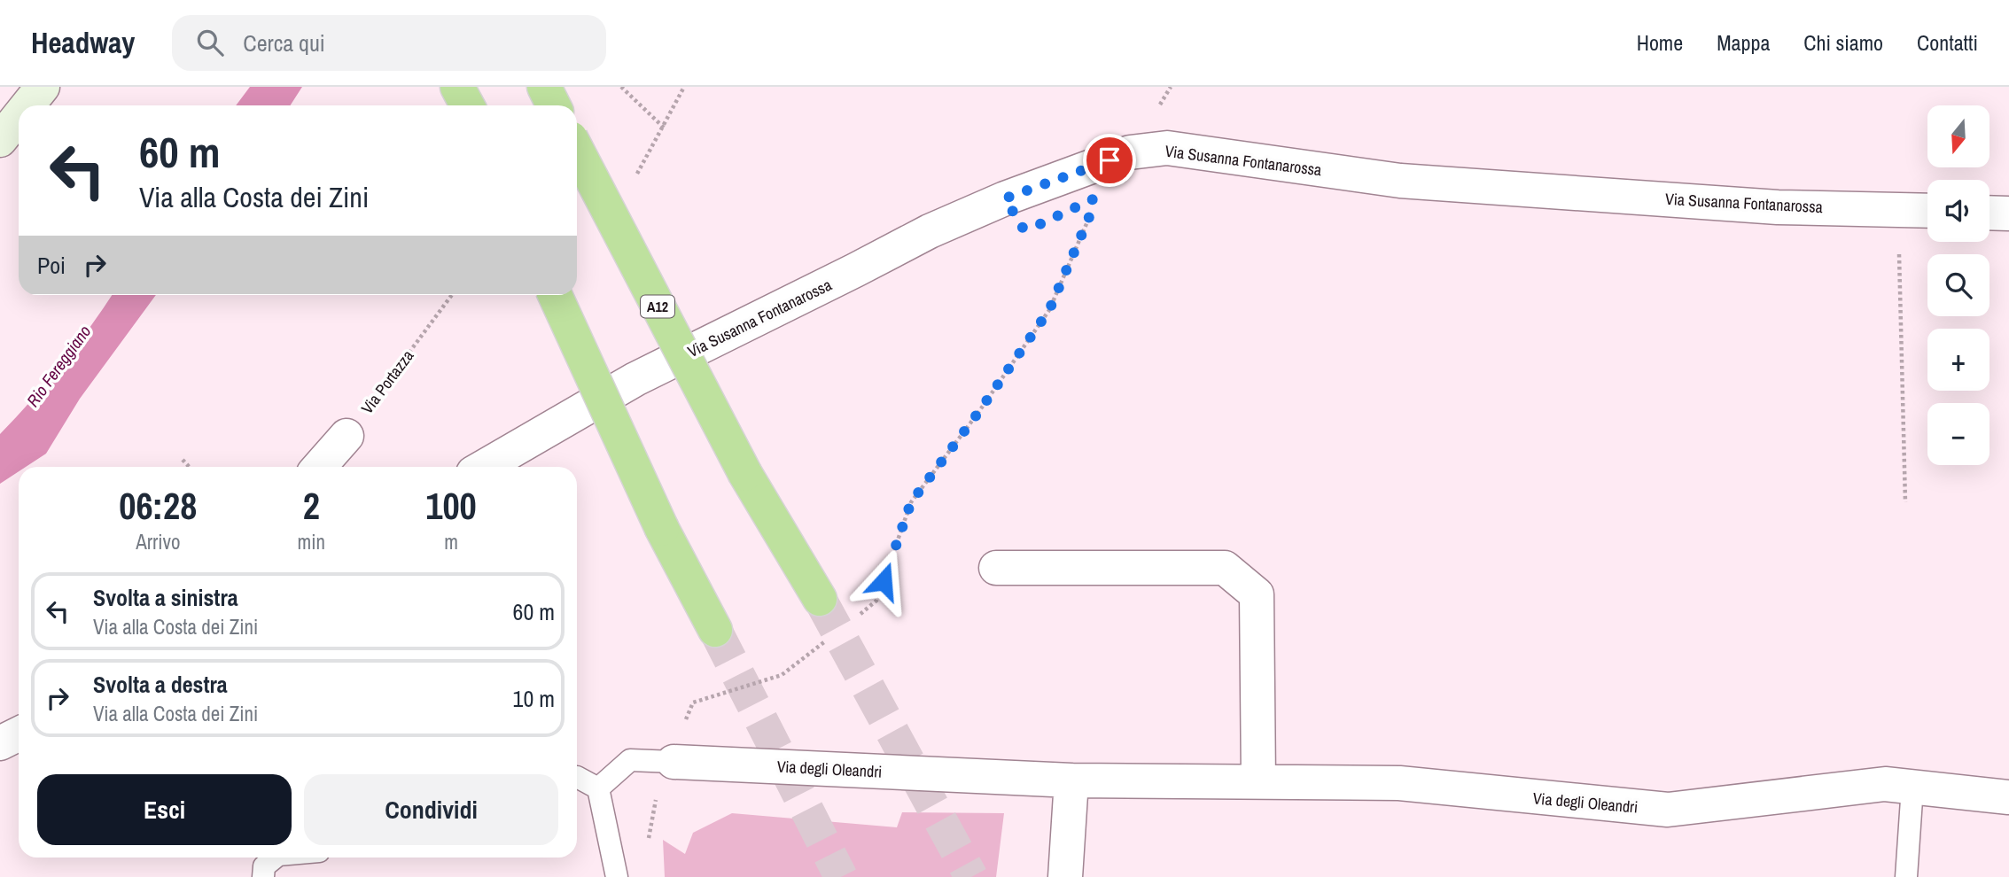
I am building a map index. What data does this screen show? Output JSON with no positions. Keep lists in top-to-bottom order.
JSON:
{
  "streets": {
    "highway": ["A12"],
    "street": ["Via Susanna Fontanarossa", "Via degli Oleandri"],
    "path": ["Via Portazza"]
  },
  "water": ["Rio Fereggiano"],
  "north": "bottom",
  "page": {
    "header": "Headway",
    "search": "Cerca qui",
    "nav": [
      "Home",
      "Mappa",
      "Chi siamo",
      "Contatti"
    ],
    "map_buttons": ["+", "−"],
    "turn": ["60 m", "Via alla Costa dei Zini"],
    "then": "Poi",
    "eta": [
      "06:28",
      "Arrivo",
      "2",
      "min",
      "100",
      "m"
    ],
    "list": [
      {
        "name": "Svolta a sinistra",
        "note": "Via alla Costa dei Zini",
        "value": "60 m"
      },
      {
        "name": "Svolta a destra",
        "note": "Via alla Costa dei Zini",
        "value": "10 m"
      }
    ],
    "buttons": ["Esci", "Condividi"]
  }
}
